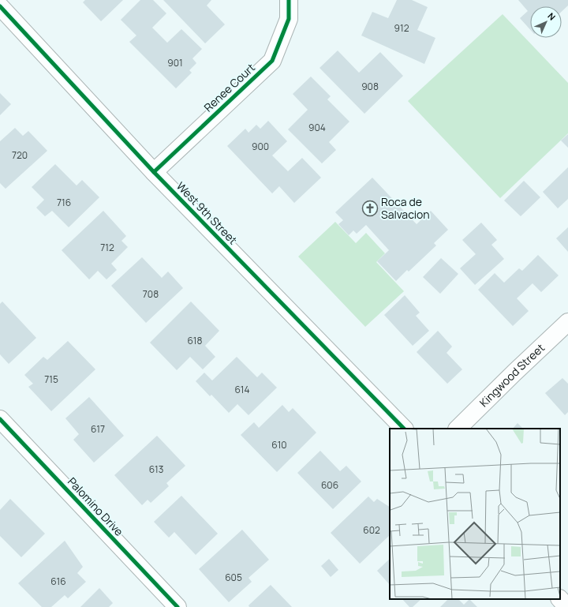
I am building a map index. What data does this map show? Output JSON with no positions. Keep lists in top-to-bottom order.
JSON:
{
  "streets": {
    "street": [
      "Renee Court",
      "West 9th Street",
      "Kingwood Street",
      "Palomino Drive"
    ]
  },
  "crossings": [
    ["Renee Court", "West 9th Street"]
  ],
  "places": {
    "church": ["Roca de Salvacion"]
  },
  "house_numbers": [
    "912",
    "901",
    "908",
    "904",
    "900",
    "720",
    "716",
    "712",
    "708",
    "618",
    "715",
    "614",
    "617",
    "610",
    "613",
    "606",
    "602",
    "605",
    "616"
  ],
  "north": "top right"
}
